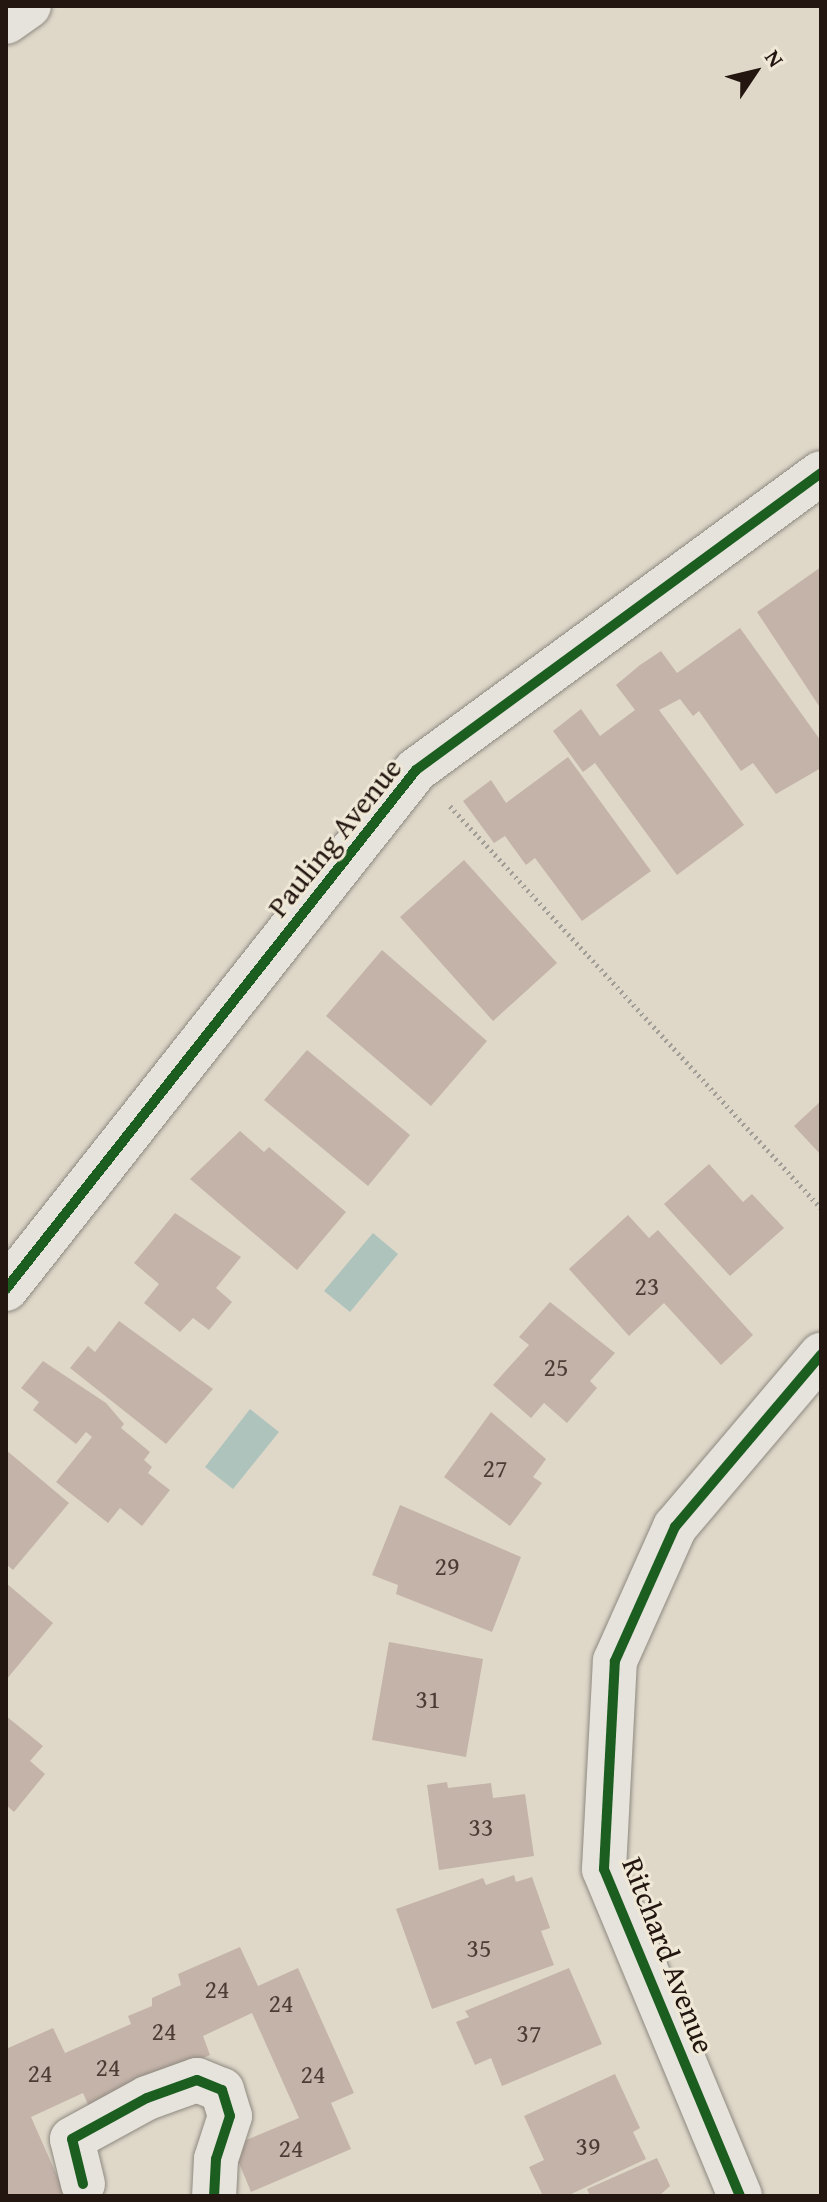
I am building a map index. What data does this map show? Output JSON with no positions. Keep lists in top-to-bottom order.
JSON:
{
  "streets": {
    "street": ["Pauling Avenue", "Ritchard Avenue"]
  },
  "house_numbers": [
    "23",
    "25",
    "27",
    "29",
    "31",
    "33",
    "35",
    "24",
    "24",
    "24",
    "37",
    "24",
    "24",
    "24",
    "39",
    "24"
  ],
  "north": "top right"
}
